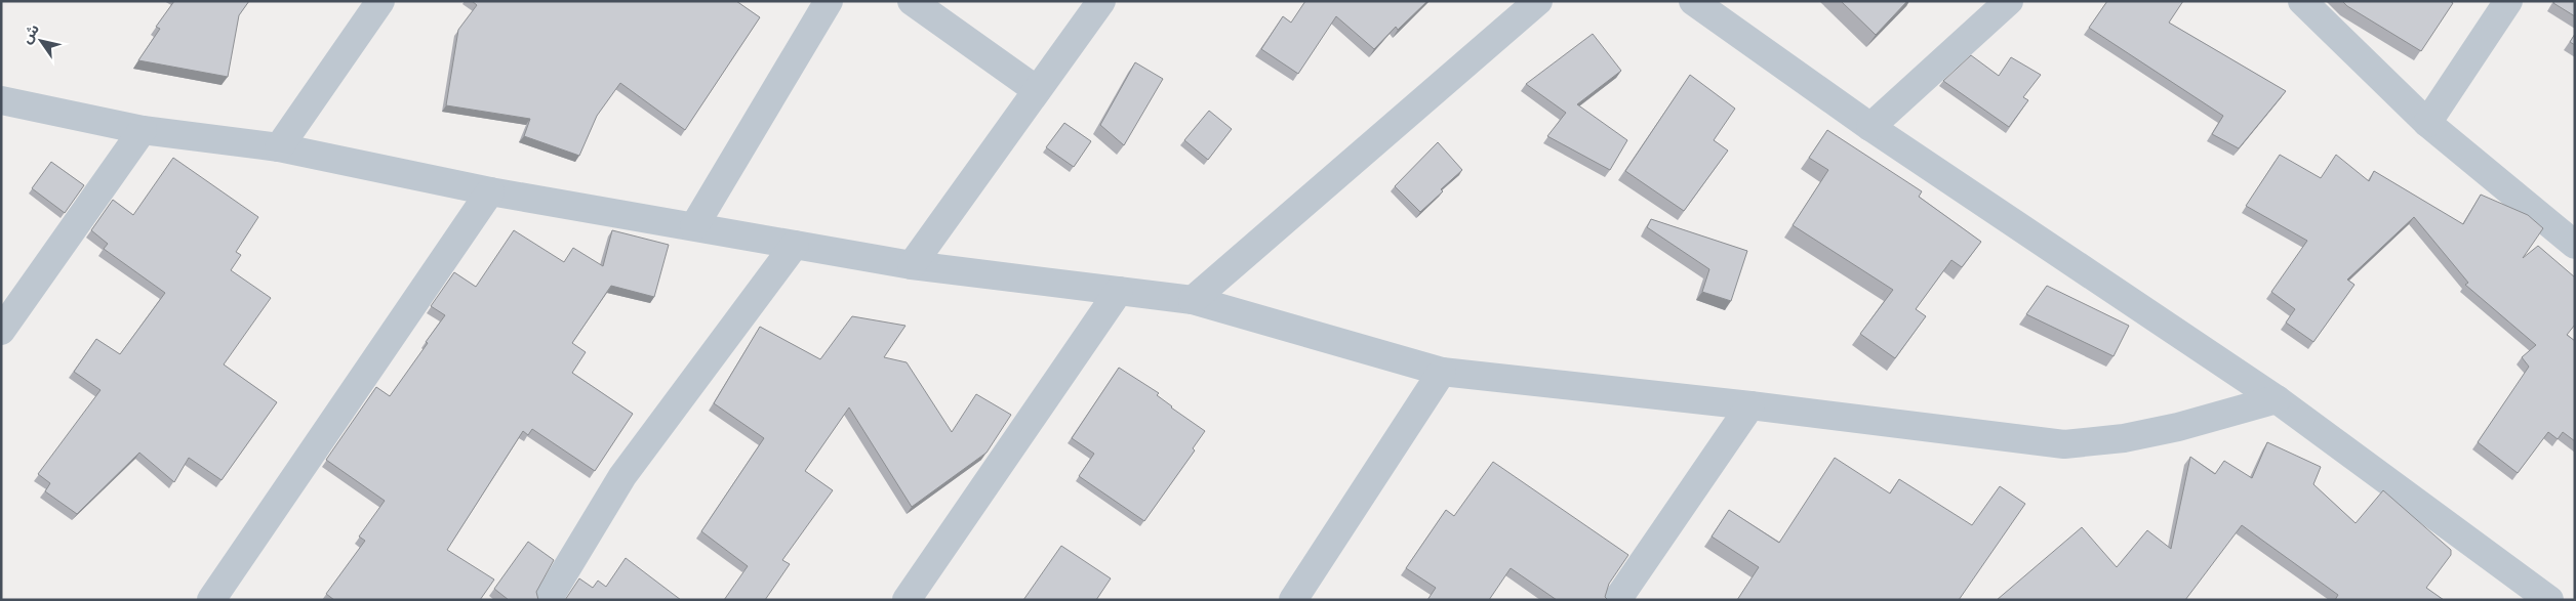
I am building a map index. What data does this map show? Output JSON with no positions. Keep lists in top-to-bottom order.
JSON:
{
  "north": "top left"
}
